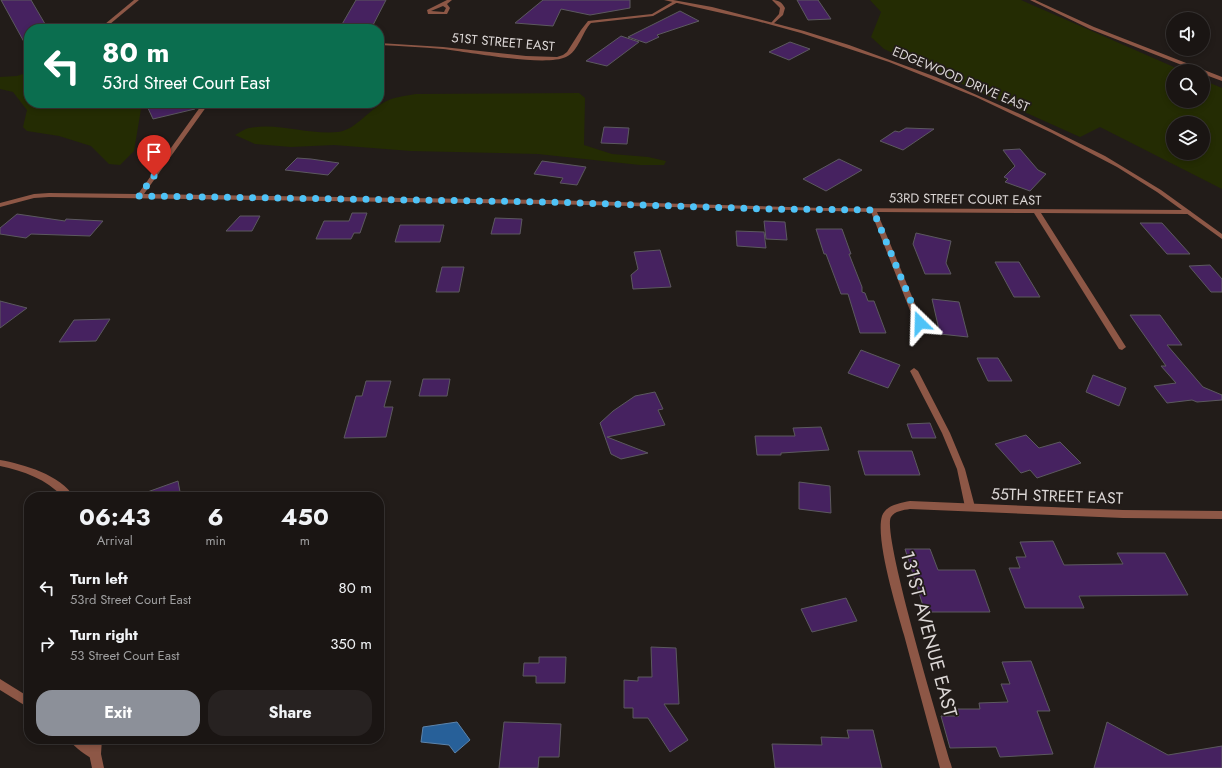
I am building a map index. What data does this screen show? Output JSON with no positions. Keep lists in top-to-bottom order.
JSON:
{
  "streets": {
    "street": [
      "51ST STREET EAST",
      "EDGEWOOD DRIVE EAST",
      "53RD STREET COURT EAST",
      "55TH STREET EAST",
      "131ST AVENUE EAST"
    ]
  },
  "crossings": [
    ["51ST STREET EAST", "EDGEWOOD DRIVE EAST"],
    ["EDGEWOOD DRIVE EAST", "53RD STREET COURT EAST"],
    ["55TH STREET EAST", "131ST AVENUE EAST"]
  ],
  "page": {
    "turn": ["80 m", "53rd Street Court East"],
    "eta": [
      "06:43",
      "Arrival",
      "6",
      "min",
      "450",
      "m"
    ],
    "list": [
      {
        "name": "Turn left",
        "note": "53rd Street Court East",
        "value": "80 m"
      },
      {
        "name": "Turn right",
        "note": "53 Street Court East",
        "value": "350 m"
      }
    ],
    "buttons": ["Exit", "Share"]
  }
}
